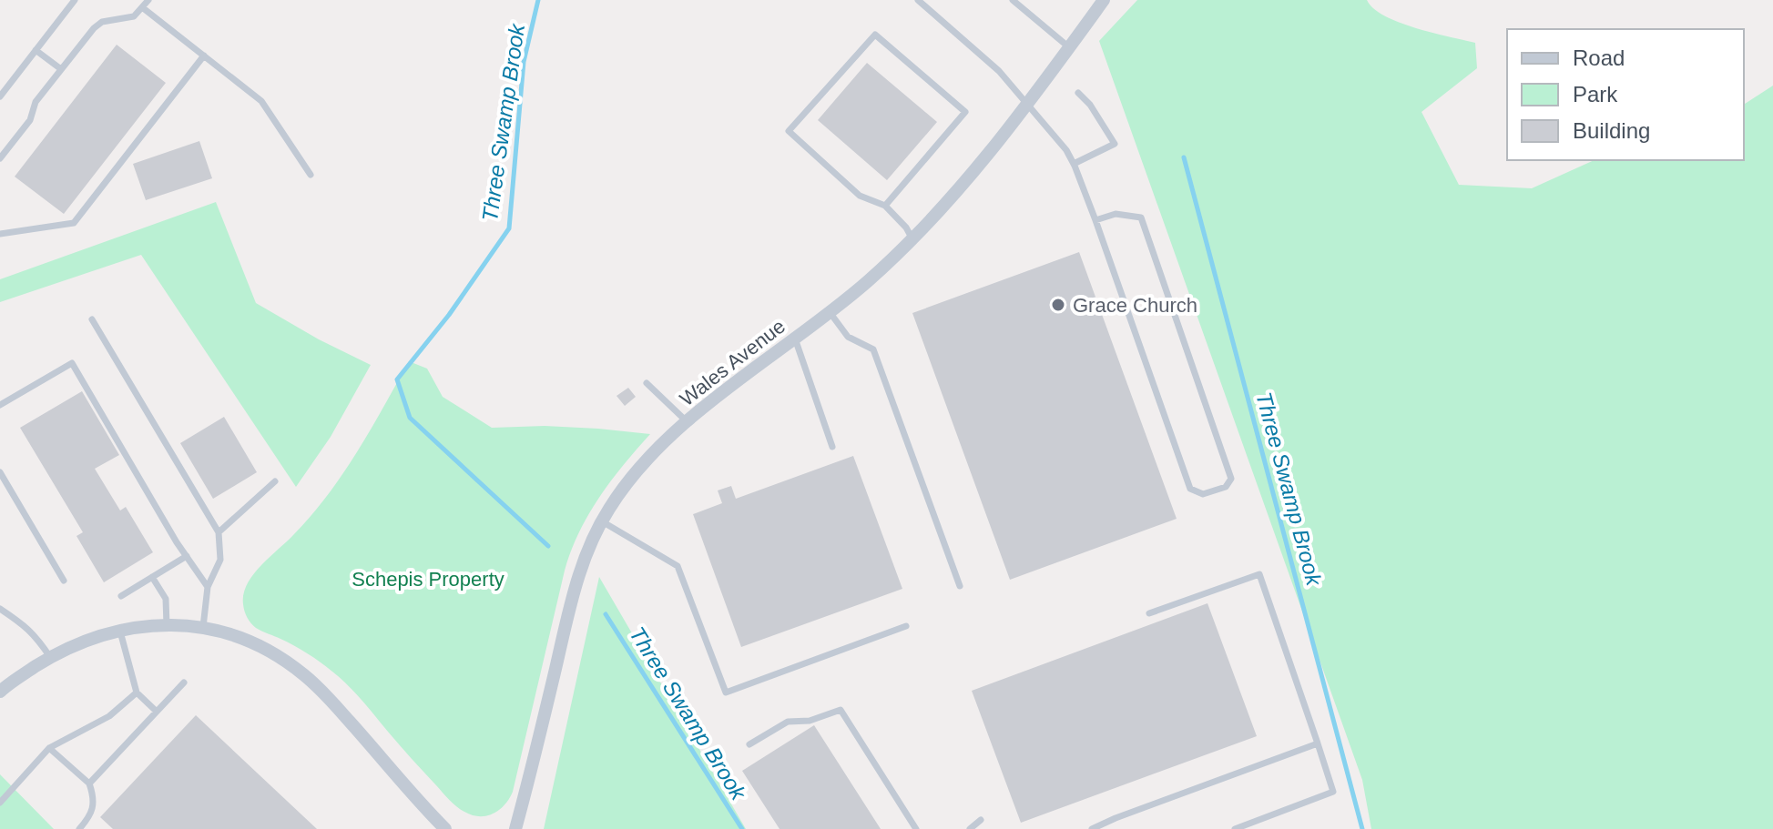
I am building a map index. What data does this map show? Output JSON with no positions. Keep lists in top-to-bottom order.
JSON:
{
  "streets": {
    "street": ["Wales Avenue"]
  },
  "water": ["Three Swamp Brook"],
  "parks": ["Schepis Property"],
  "places": ["Grace Church"],
  "legend": ["Road", "Park", "Building"]
}
